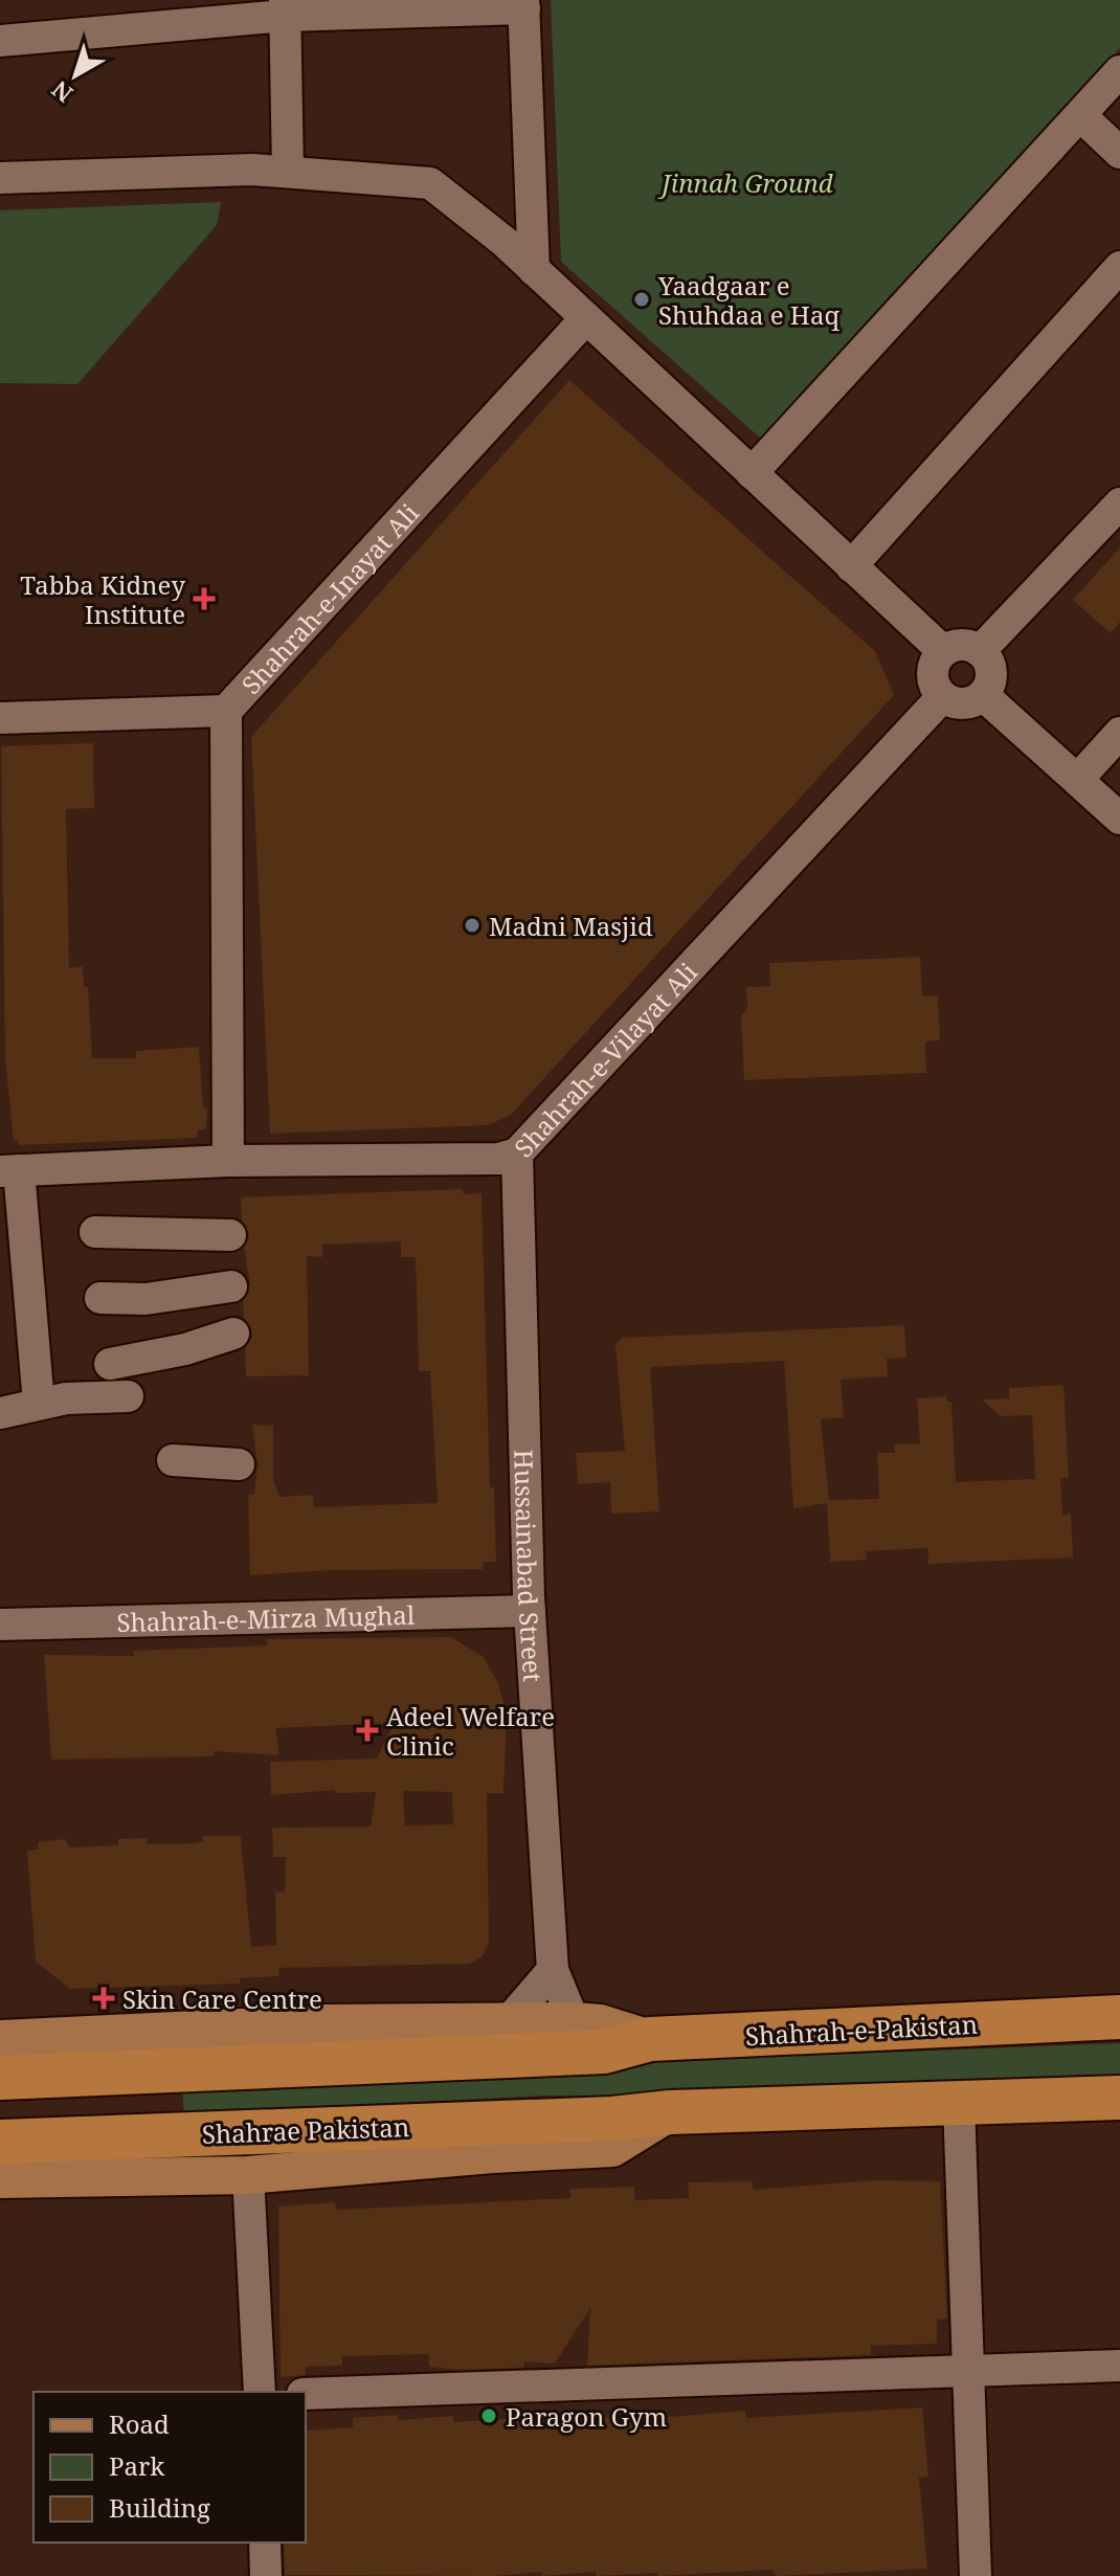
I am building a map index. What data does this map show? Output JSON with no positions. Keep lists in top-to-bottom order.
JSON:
{
  "streets": {
    "highway": ["Shahrah-e-Pakistan", "Shahrae Pakistan"],
    "street": [
      "Shahrah-e-Inayat Ali",
      "Shahrah-e-Vilayat Ali",
      "Hussainabad Street",
      "Shahrah-e-Mirza Mughal"
    ]
  },
  "crossings": [
    ["Shahrah-e-Vilayat Ali", "Hussainabad Street"],
    ["Hussainabad Street", "Shahrah-e-Mirza Mughal"]
  ],
  "parks": ["Jinnah Ground"],
  "places": {
    "other": ["Yaadgaar e Shuhdaa e Haq", "Madni Masjid", "Paragon Gym"],
    "health": ["Tabba Kidney Institute", "Adeel Welfare Clinic", "Skin Care Centre"]
  },
  "legend": ["Road", "Park", "Building"],
  "north": "bottom left"
}
